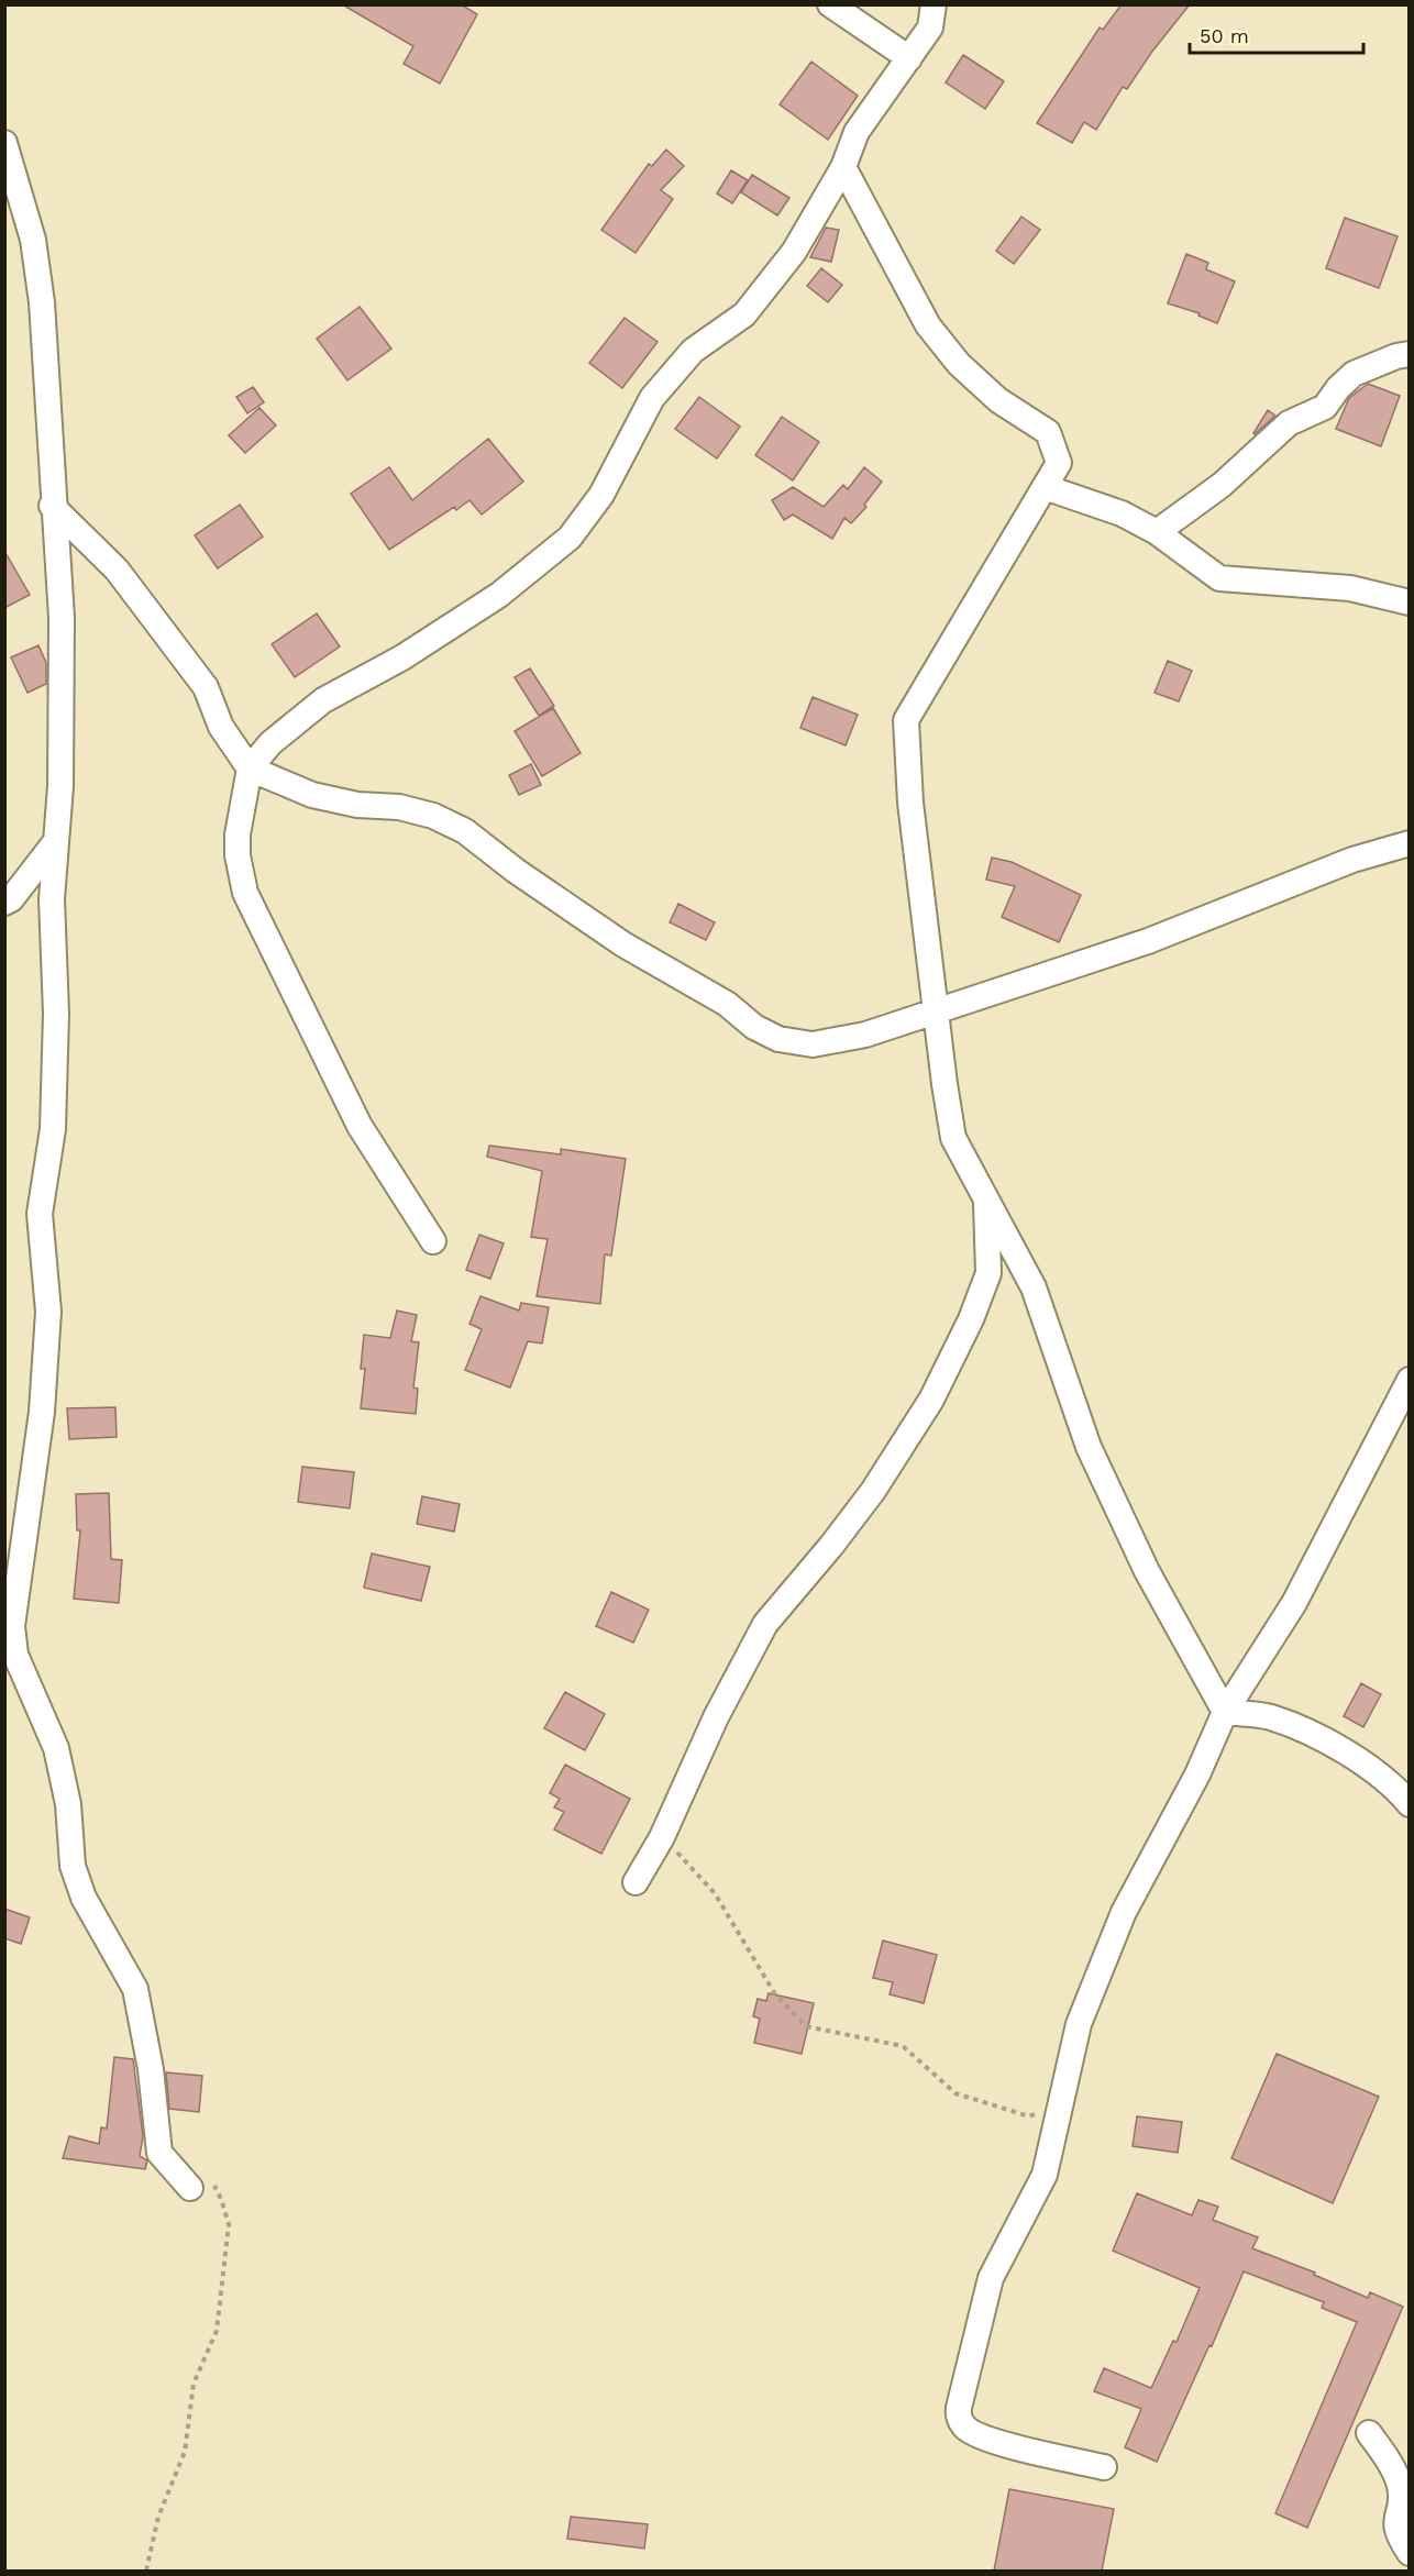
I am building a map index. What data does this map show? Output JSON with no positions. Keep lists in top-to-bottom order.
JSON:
{
  "scale_bar": "50 m"
}
